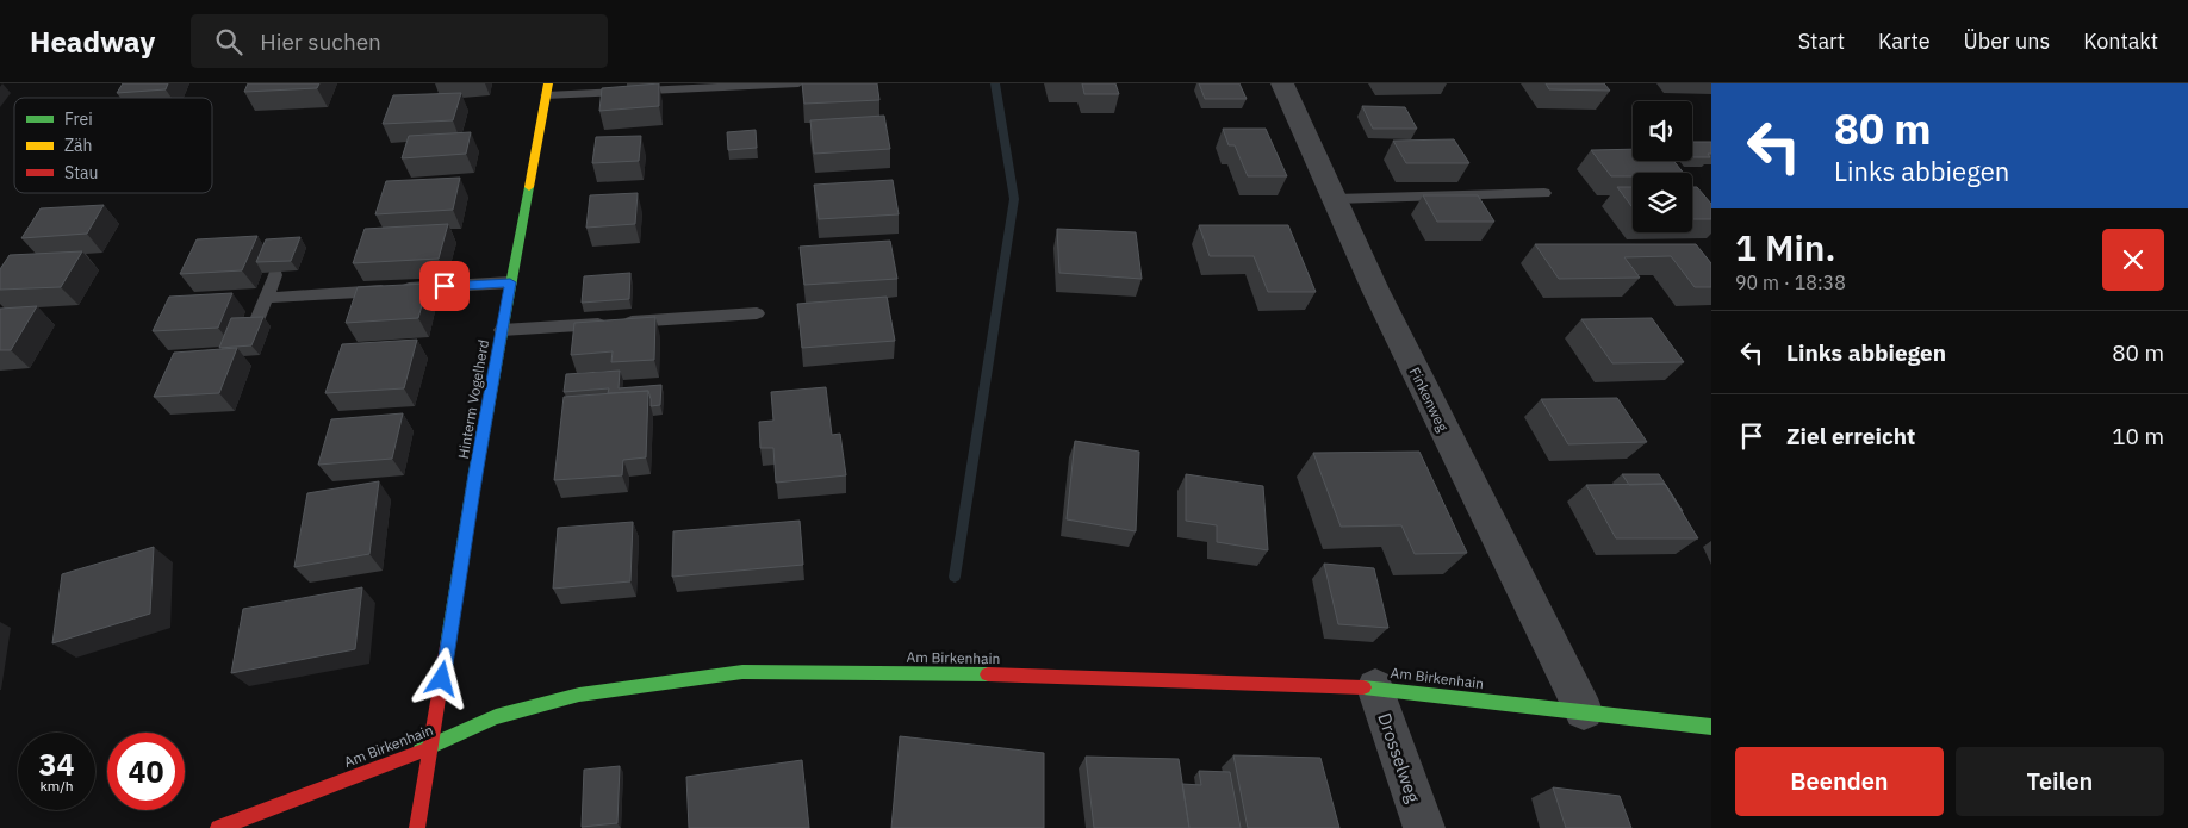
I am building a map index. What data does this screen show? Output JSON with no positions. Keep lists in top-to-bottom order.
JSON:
{
  "streets": {
    "street": [
      "Hinterm Vogelherd",
      "Finkenweg",
      "Am Birkenhain",
      "Drosselweg"
    ]
  },
  "crossings": [
    ["Hinterm Vogelherd", "Am Birkenhain"],
    ["Finkenweg", "Am Birkenhain"],
    ["Am Birkenhain", "Drosselweg"]
  ],
  "legend": ["Frei", "Zäh", "Stau"],
  "page": {
    "header": "Headway",
    "search": "Hier suchen",
    "nav": [
      "Start",
      "Karte",
      "Über uns",
      "Kontakt"
    ],
    "turn": ["80 m", "Links abbiegen"],
    "heading": ["1 Min.", "90 m · 18:38"],
    "list": [
      {
        "name": "Links abbiegen",
        "value": "80 m"
      },
      {
        "name": "Ziel erreicht",
        "value": "10 m"
      }
    ],
    "speed": "34 km/h",
    "limit": "40",
    "buttons": ["Beenden", "Teilen"]
  }
}
